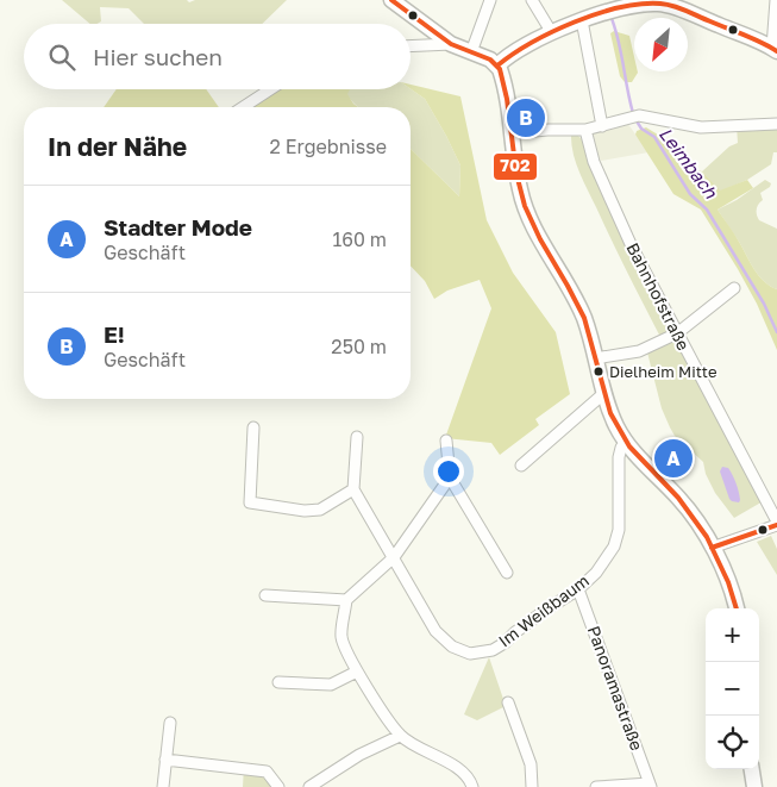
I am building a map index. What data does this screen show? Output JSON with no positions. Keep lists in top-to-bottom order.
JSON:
{
  "streets": {
    "street": ["Bahnhofstraße", "Im Weißbaum", "Panoramastraße"]
  },
  "crossings": [
    ["Im Weißbaum", "Panoramastraße"]
  ],
  "water": ["Leimbach"],
  "places": ["Dielheim Mitte"],
  "lines": ["transit line 702"],
  "north": "bottom left",
  "page": {
    "search": "Hier suchen",
    "pins": ["B", "A"],
    "heading": ["In der Nähe", "2 Ergebnisse"],
    "list": [
      {
        "mark": "A",
        "name": "Stadter Mode",
        "note": "Geschäft",
        "value": "160 m"
      },
      {
        "mark": "B",
        "name": "E!",
        "note": "Geschäft",
        "value": "250 m"
      }
    ],
    "map_buttons": ["+", "−"]
  }
}
